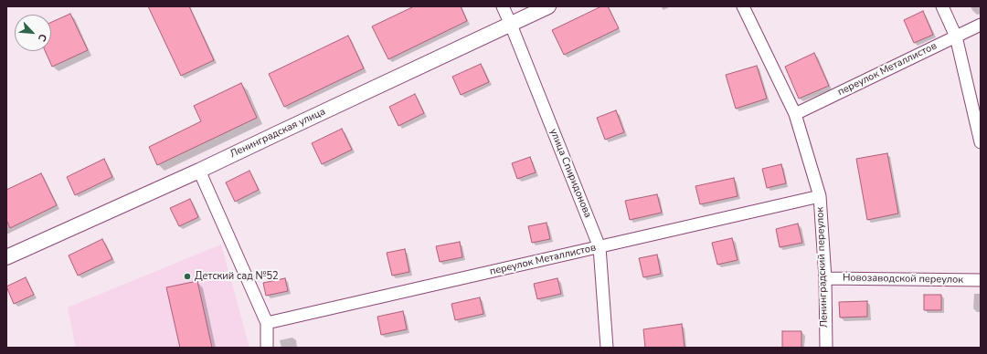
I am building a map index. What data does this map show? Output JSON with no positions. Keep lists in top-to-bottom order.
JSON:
{
  "streets": {
    "street": [
      "переулок Металлистов",
      "Ленинградская улица",
      "улица Спиридонова",
      "Ленинградский переулок",
      "Новозаводской переулок"
    ]
  },
  "crossings": [
    ["переулок Металлистов", "улица Спиридонова"],
    ["переулок Металлистов", "Ленинградский переулок"],
    ["Ленинградская улица", "улица Спиридонова"],
    ["Ленинградский переулок", "Новозаводской переулок"]
  ],
  "places": ["Детский сад №52"],
  "north": "bottom right"
}
